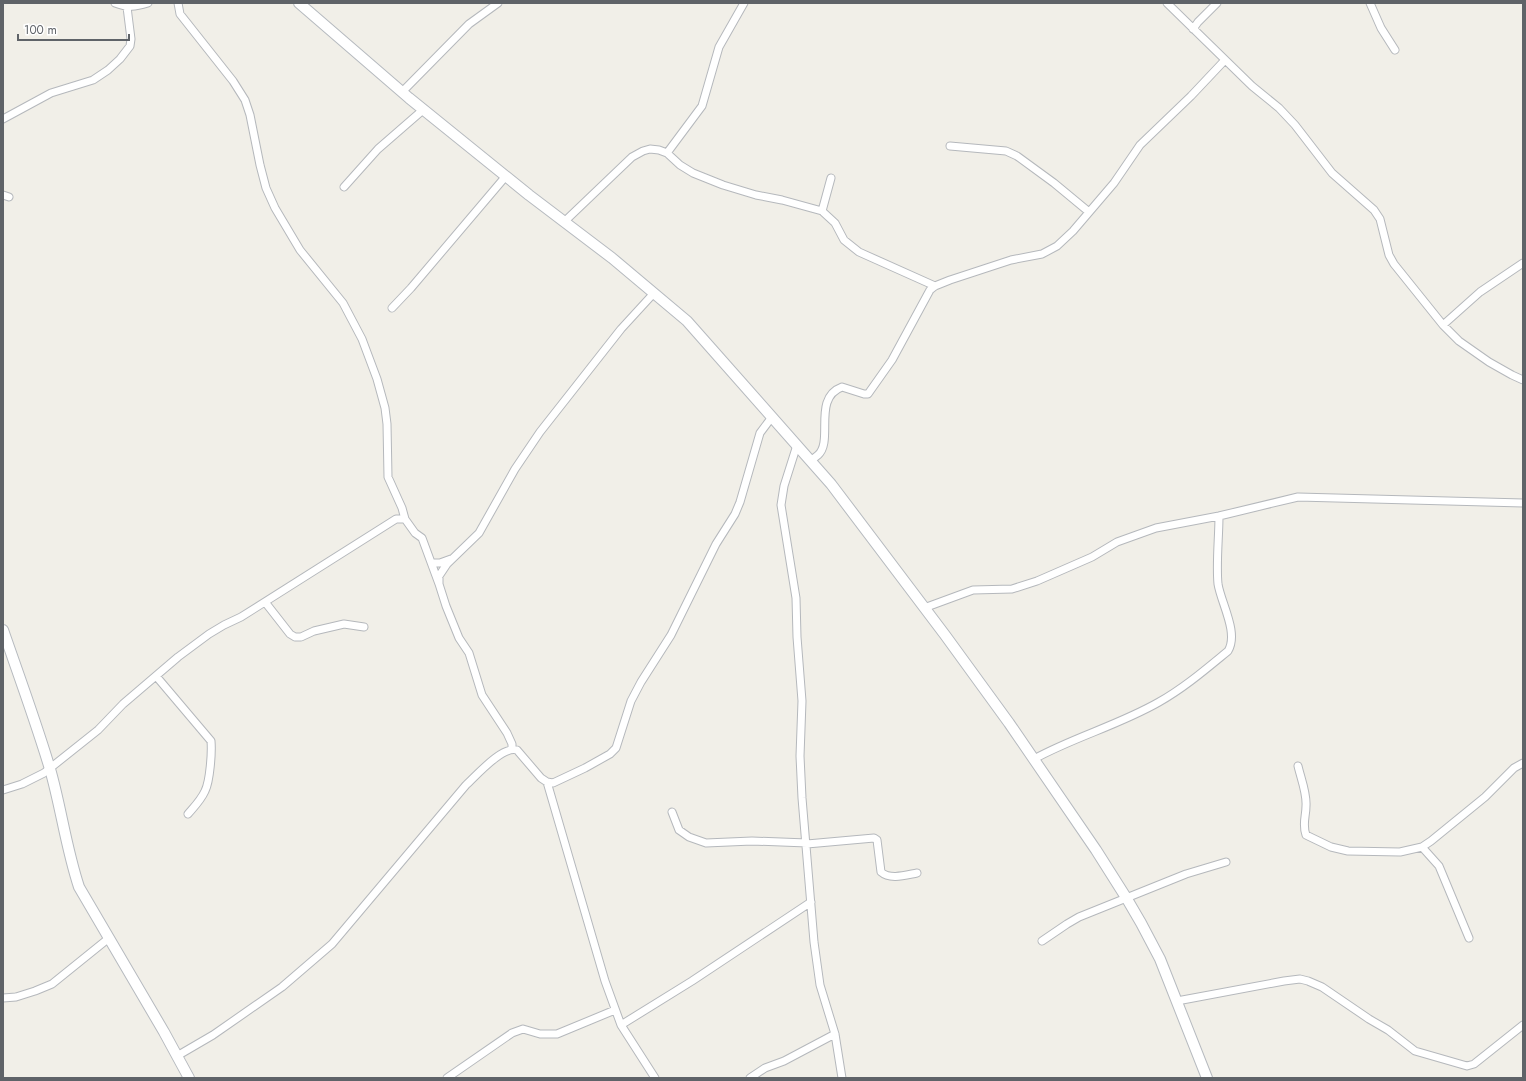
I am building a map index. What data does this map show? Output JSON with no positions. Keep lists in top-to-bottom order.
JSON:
{
  "scale_bar": "100 m"
}
